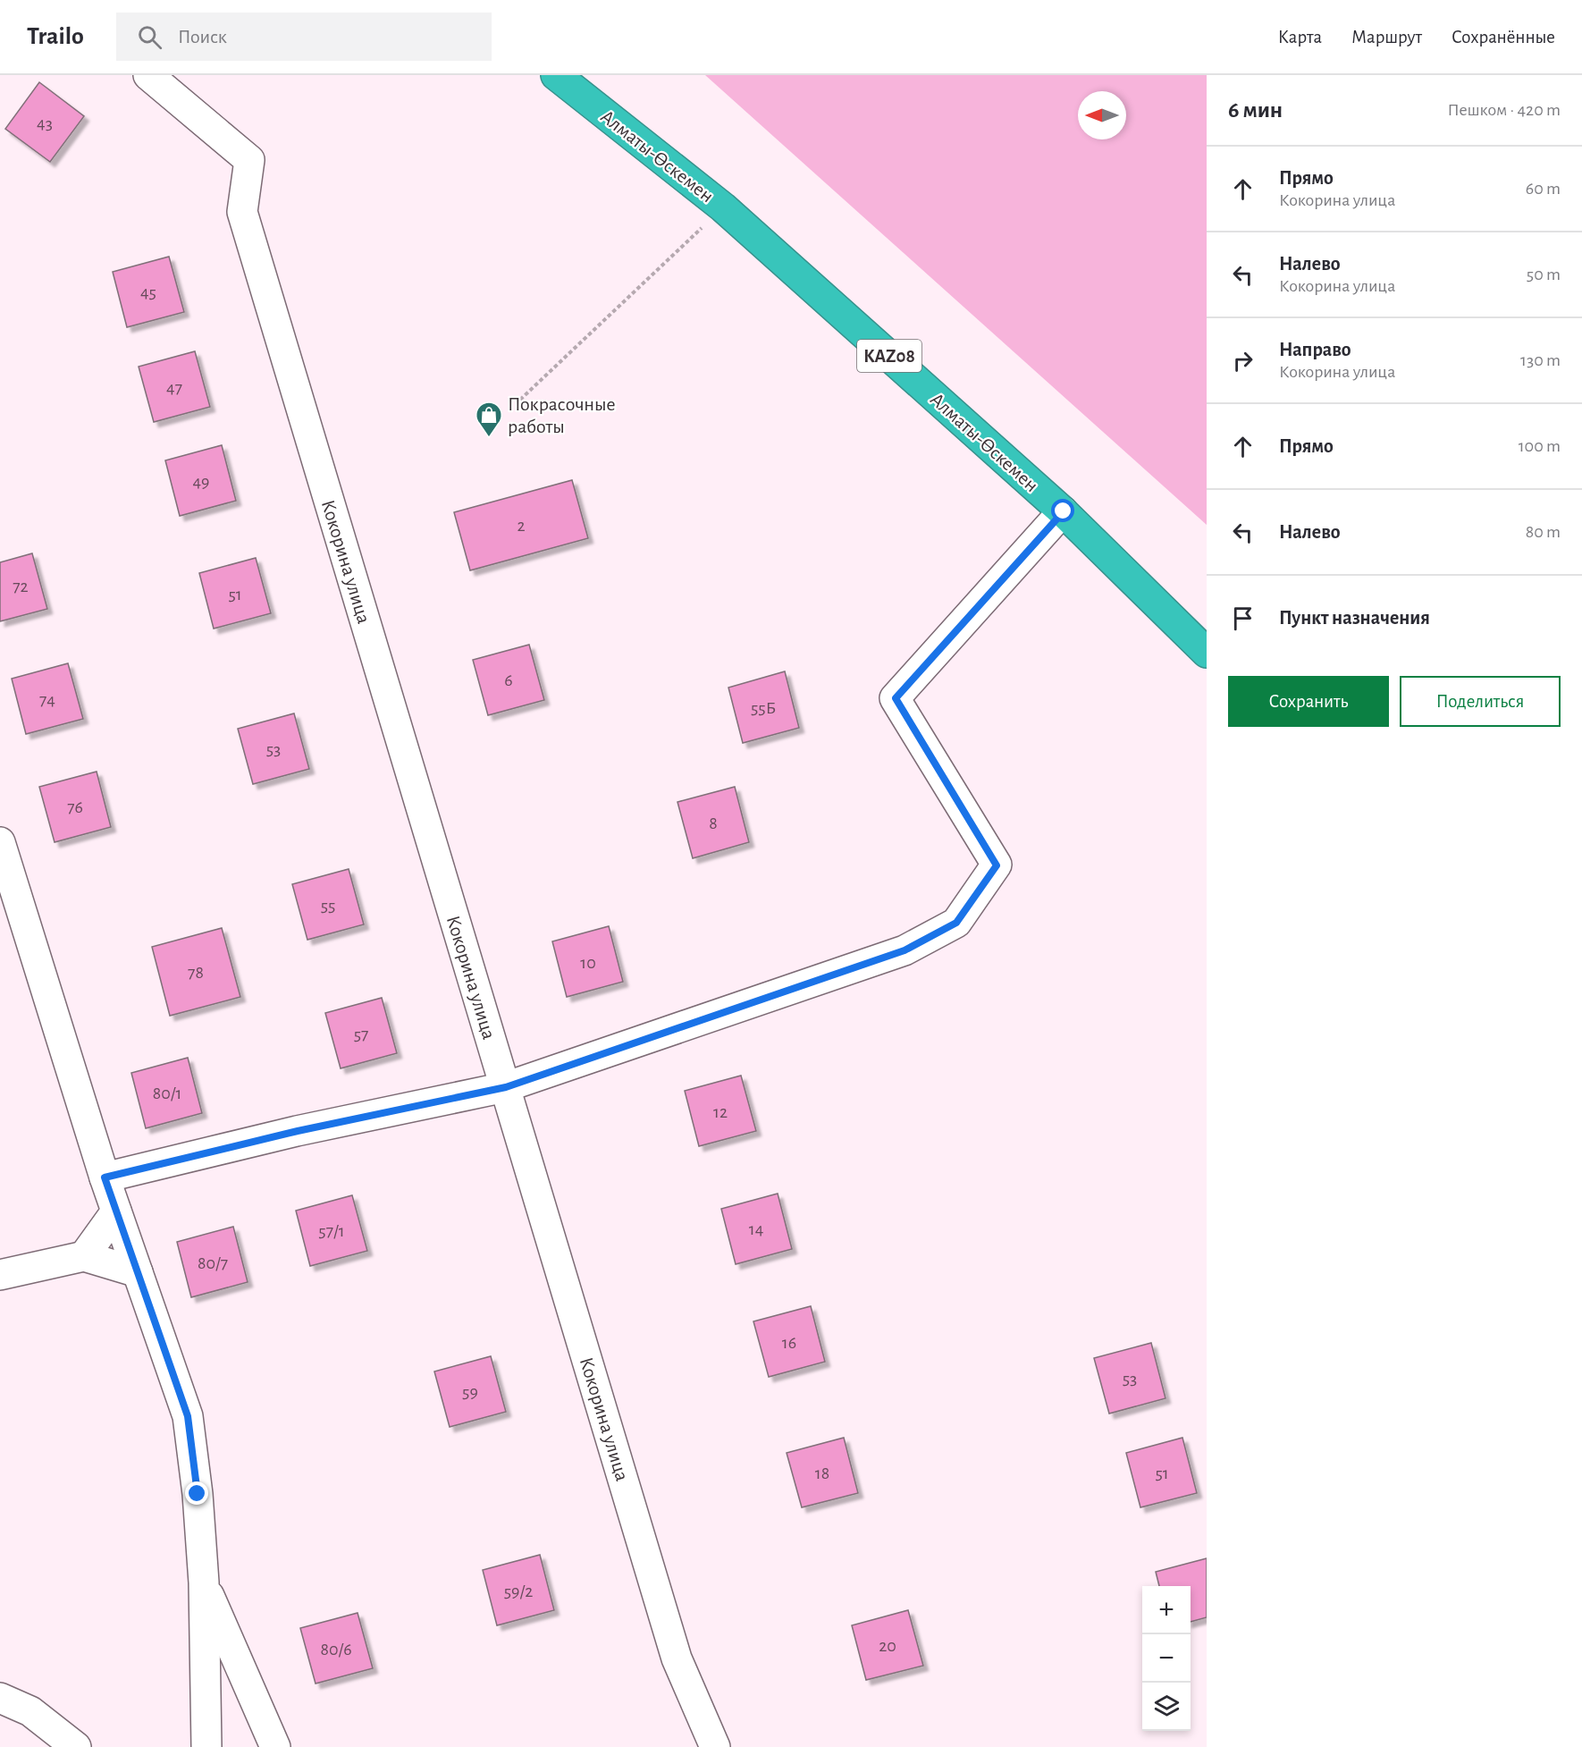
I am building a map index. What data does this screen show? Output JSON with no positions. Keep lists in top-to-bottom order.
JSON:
{
  "streets": {
    "highway": ["Алматы-Өскемен", "KAZ08"],
    "street": ["Кокорина улица"]
  },
  "places": {
    "shop": ["Покрасочные работы"]
  },
  "house_numbers": [
    "43",
    "45",
    "47",
    "49",
    "2",
    "72",
    "51",
    "6",
    "74",
    "55Б",
    "53",
    "76",
    "8",
    "55",
    "10",
    "78",
    "57",
    "80/1",
    "12",
    "14",
    "57/1",
    "80/7",
    "16",
    "53",
    "59",
    "18",
    "51",
    "59/2",
    "20",
    "80/6"
  ],
  "north": "left",
  "page": {
    "header": "Trailo",
    "search": "Поиск",
    "nav": ["Карта", "Маршрут", "Сохранённые"],
    "heading": ["6 мин", "Пешком · 420 m"],
    "list": [
      ["Прямо", "Кокорина улица", "60 m"],
      ["Налево", "Кокорина улица", "50 m"],
      ["Направо", "Кокорина улица", "130 m"],
      ["Прямо", "100 m"],
      ["Налево", "80 m"],
      "Пункт назначения"
    ],
    "buttons": ["Сохранить", "Поделиться"],
    "map_buttons": ["+", "−"]
  }
}
